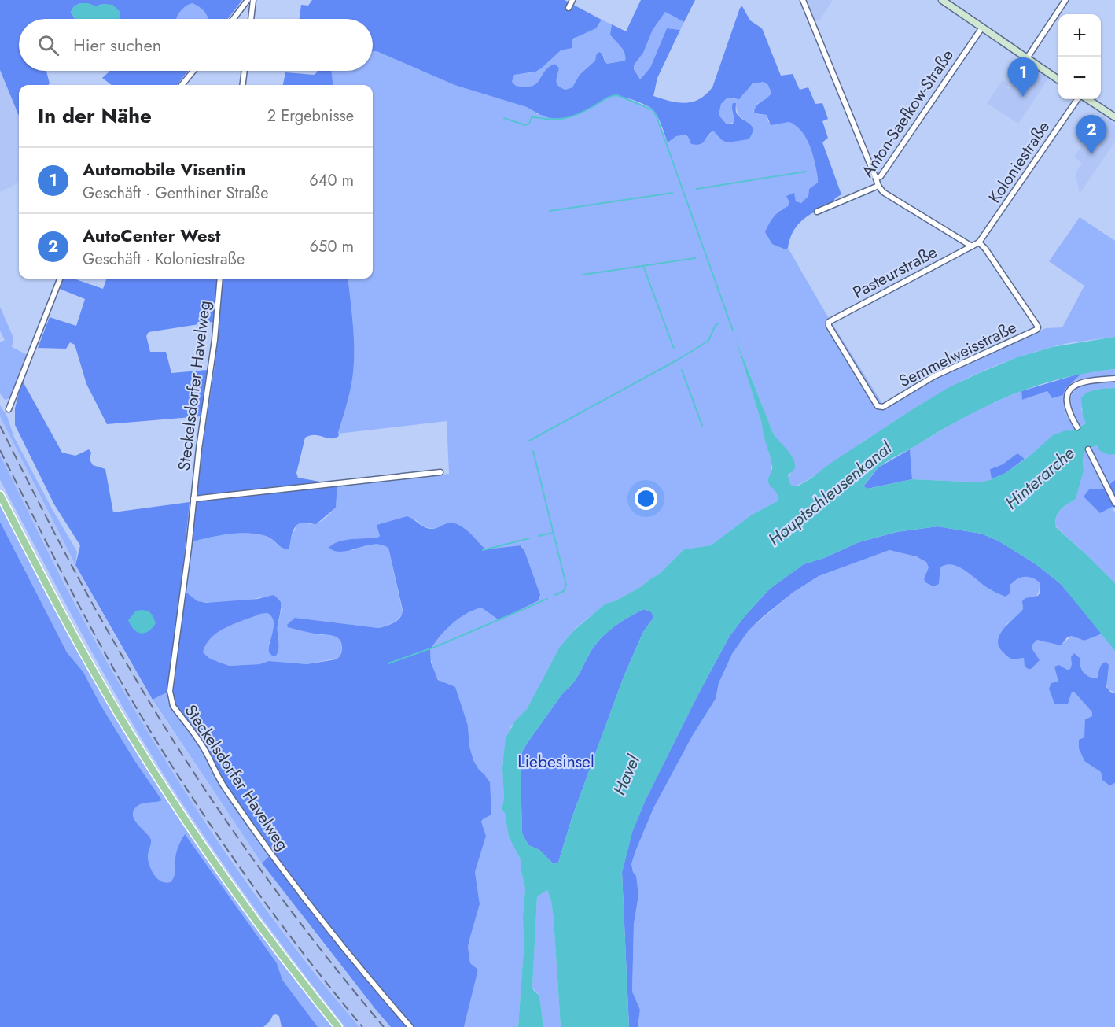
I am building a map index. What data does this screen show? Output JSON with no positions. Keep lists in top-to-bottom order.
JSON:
{
  "streets": {
    "street": [
      "Anton-Saefkow-Straße",
      "Koloniestraße",
      "Pasteurstraße",
      "Semmelweisstraße",
      "Steckelsdorfer Havelweg"
    ]
  },
  "crossings": [
    ["Koloniestraße", "Semmelweisstraße"],
    ["Pasteurstraße", "Semmelweisstraße"]
  ],
  "water": ["Hinterarche", "Hauptschleusenkanal", "Havel"],
  "parks": ["Liebesinsel"],
  "page": {
    "map_buttons": ["+", "−"],
    "search": "Hier suchen",
    "pins": ["1", "2"],
    "heading": ["In der Nähe", "2 Ergebnisse"],
    "list": [
      {
        "mark": "1",
        "name": "Automobile Visentin",
        "note": "Geschäft · Genthiner Straße",
        "value": "640 m"
      },
      {
        "mark": "2",
        "name": "AutoCenter West",
        "note": "Geschäft · Koloniestraße",
        "value": "650 m"
      }
    ]
  }
}
